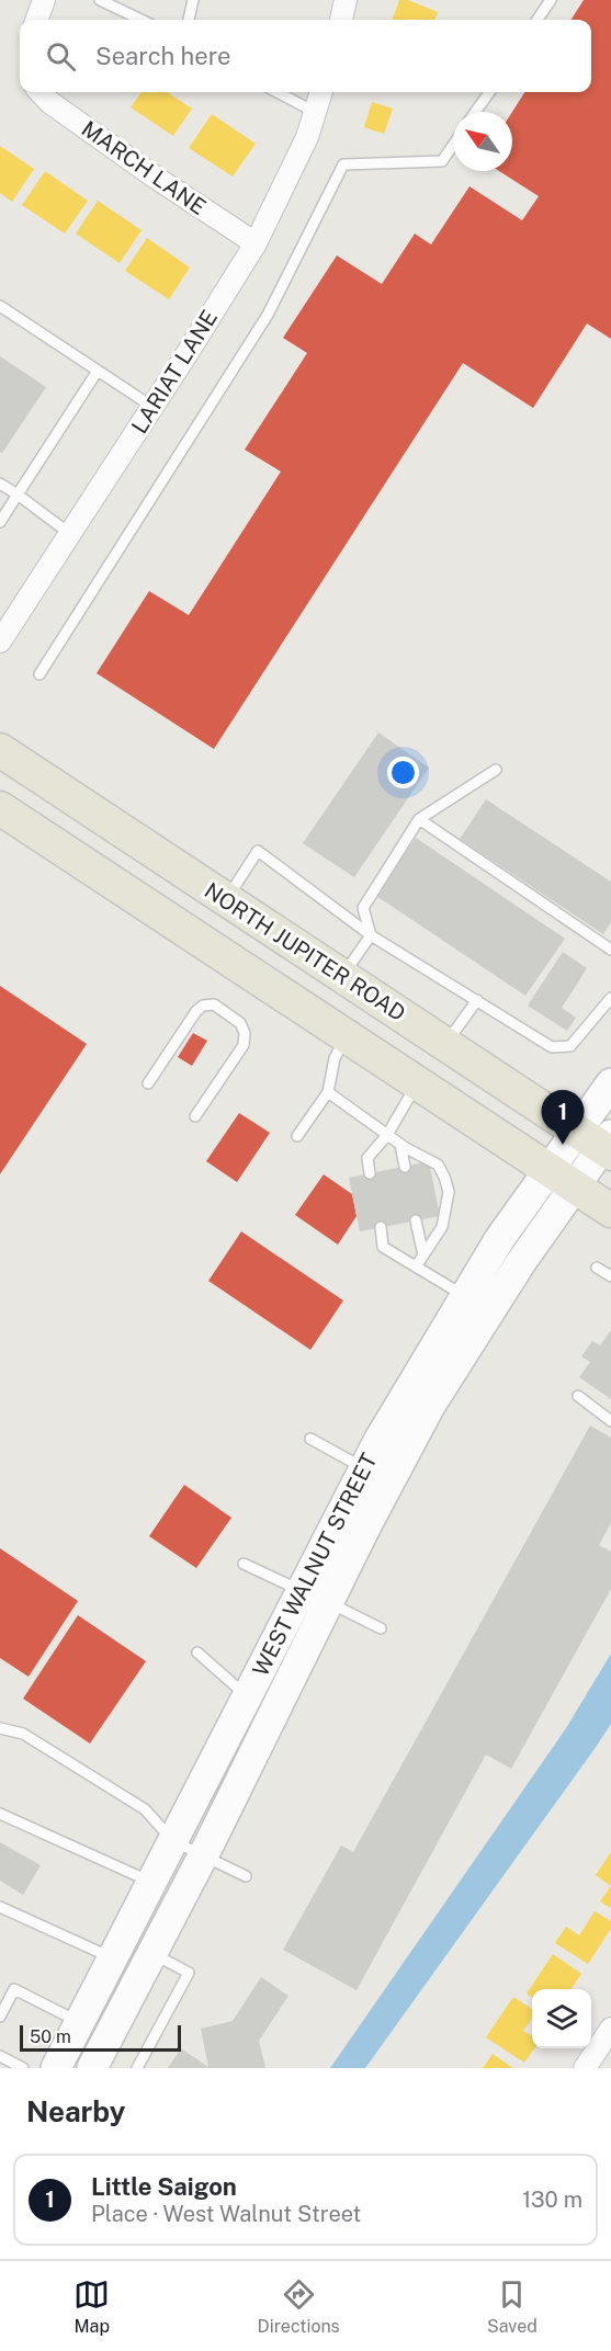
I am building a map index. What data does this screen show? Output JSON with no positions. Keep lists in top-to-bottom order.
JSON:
{
  "streets": {
    "main road": ["NORTH JUPITER ROAD", "WEST WALNUT STREET"],
    "street": ["MARCH LANE", "LARIAT LANE"]
  },
  "crossings": [
    ["MARCH LANE", "LARIAT LANE"],
    ["NORTH JUPITER ROAD", "WEST WALNUT STREET"]
  ],
  "scale_bar": "50 m",
  "north": "top left",
  "page": {
    "search": "Search here",
    "pins": "1",
    "scale": "50 m",
    "heading": "Nearby",
    "list": [
      {
        "mark": "1",
        "name": "Little Saigon",
        "note": "Place · West Walnut Street",
        "value": "130 m"
      }
    ],
    "nav": ["Map", "Directions", "Saved"]
  }
}
